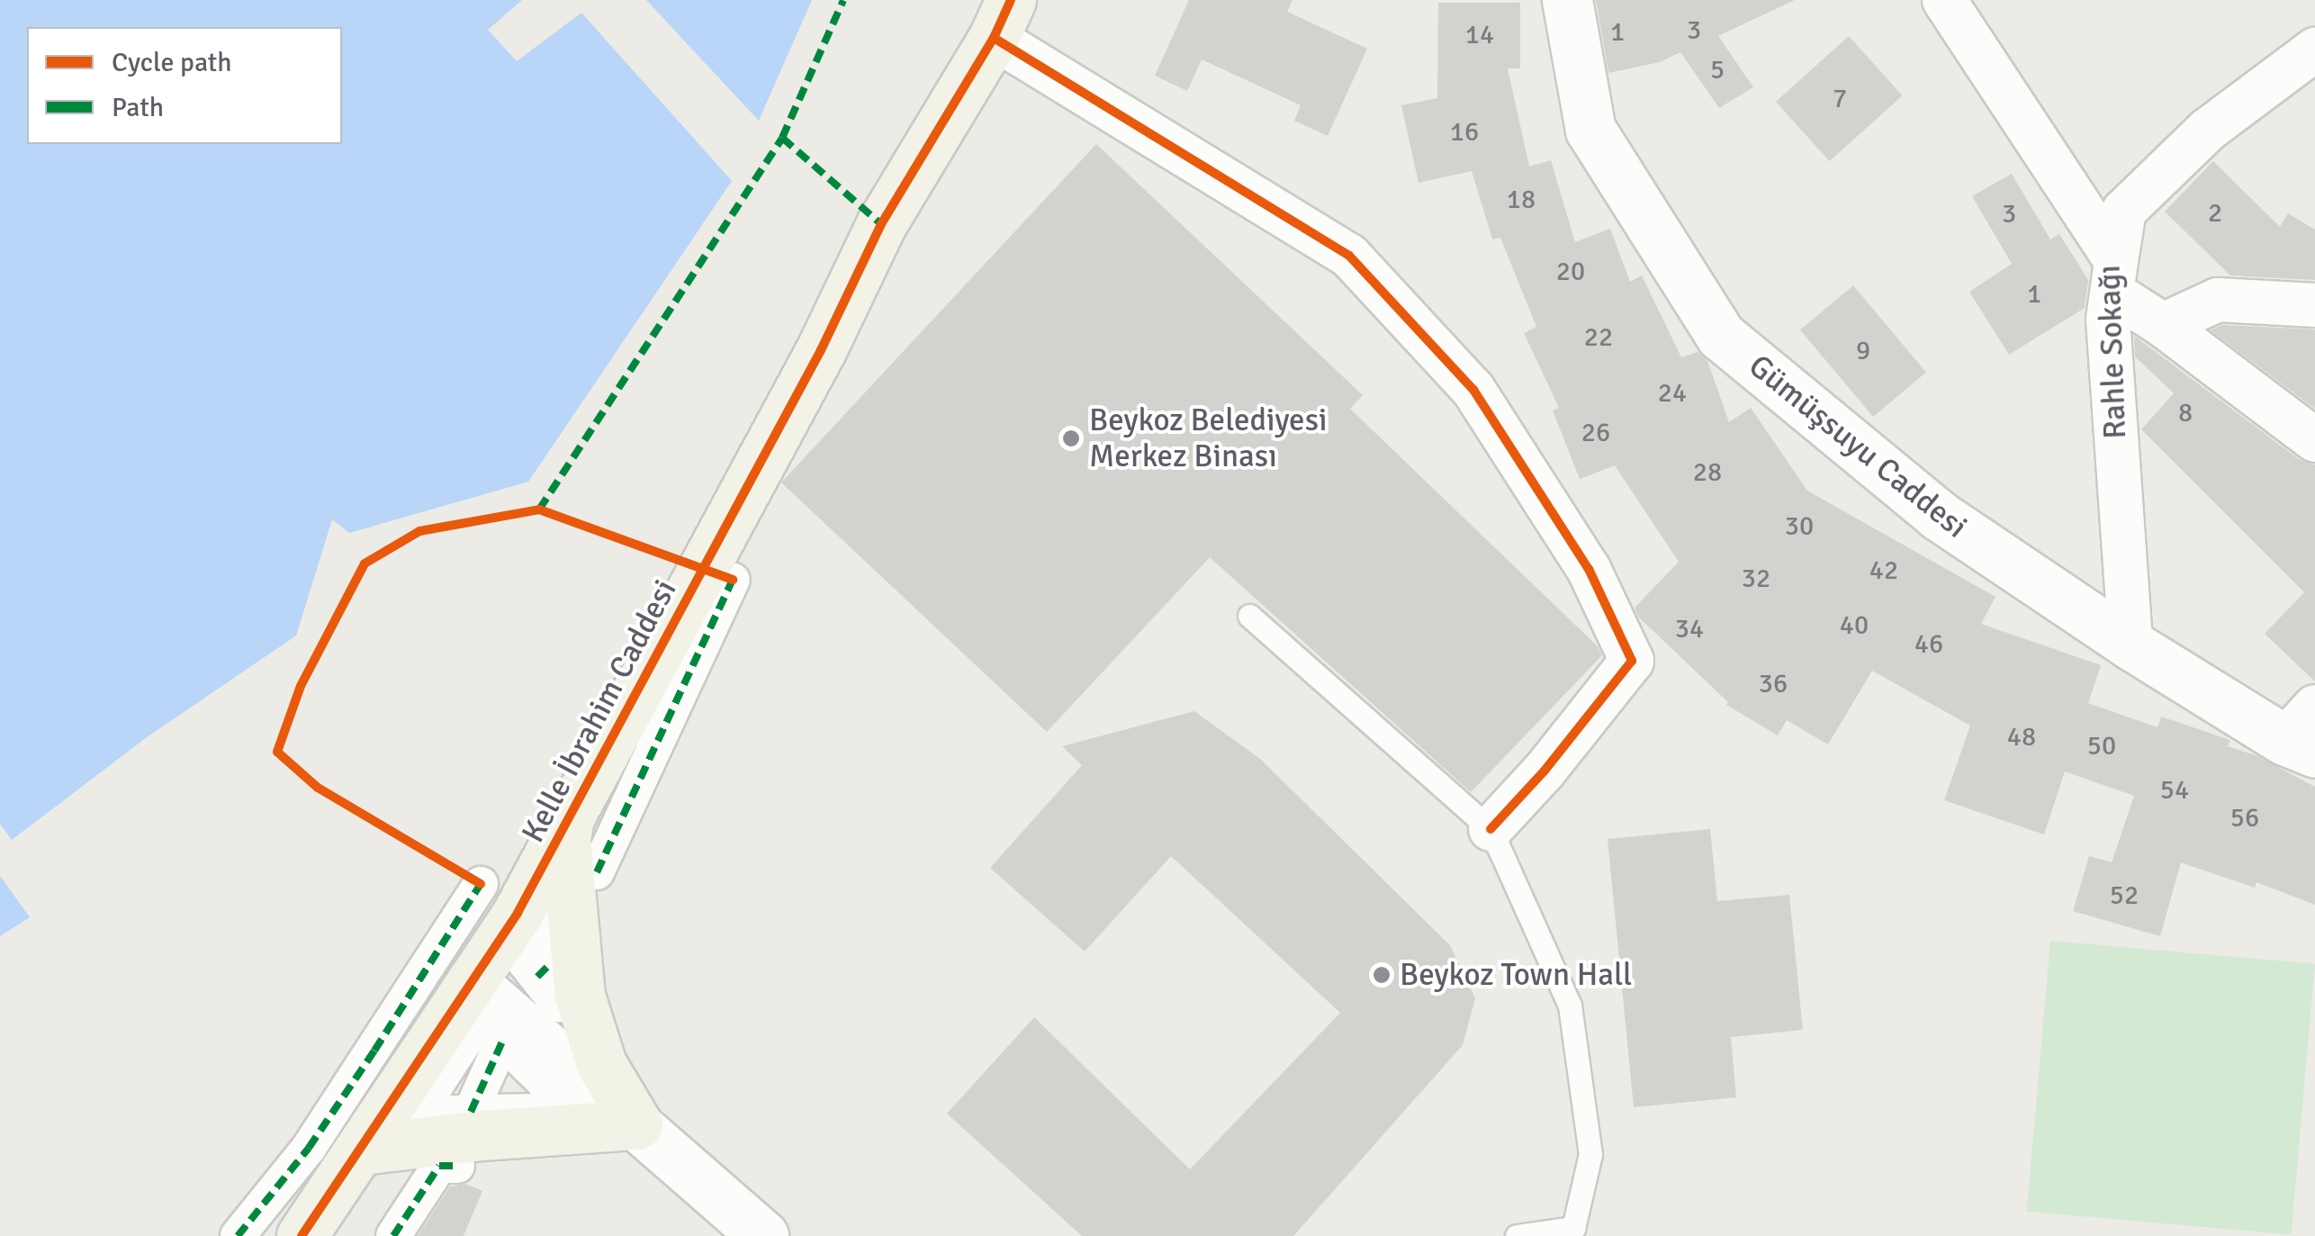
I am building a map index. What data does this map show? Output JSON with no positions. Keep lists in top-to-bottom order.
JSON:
{
  "streets": {
    "main road": ["Kelle İbrahim Caddesi"],
    "street": ["Rahle Sokağı", "Gümüşsuyu Caddesi"]
  },
  "crossings": [
    ["Rahle Sokağı", "Gümüşsuyu Caddesi"]
  ],
  "places": ["Beykoz Belediyesi Merkez Binası", "Beykoz Town Hall"],
  "house_numbers": [
    "3",
    "1",
    "14",
    "5",
    "7",
    "16",
    "18",
    "2",
    "3",
    "20",
    "1",
    "22",
    "9",
    "24",
    "8",
    "26",
    "28",
    "30",
    "42",
    "32",
    "40",
    "34",
    "46",
    "36",
    "48",
    "50",
    "54",
    "56",
    "52"
  ],
  "legend": ["Cycle path", "Path"]
}
